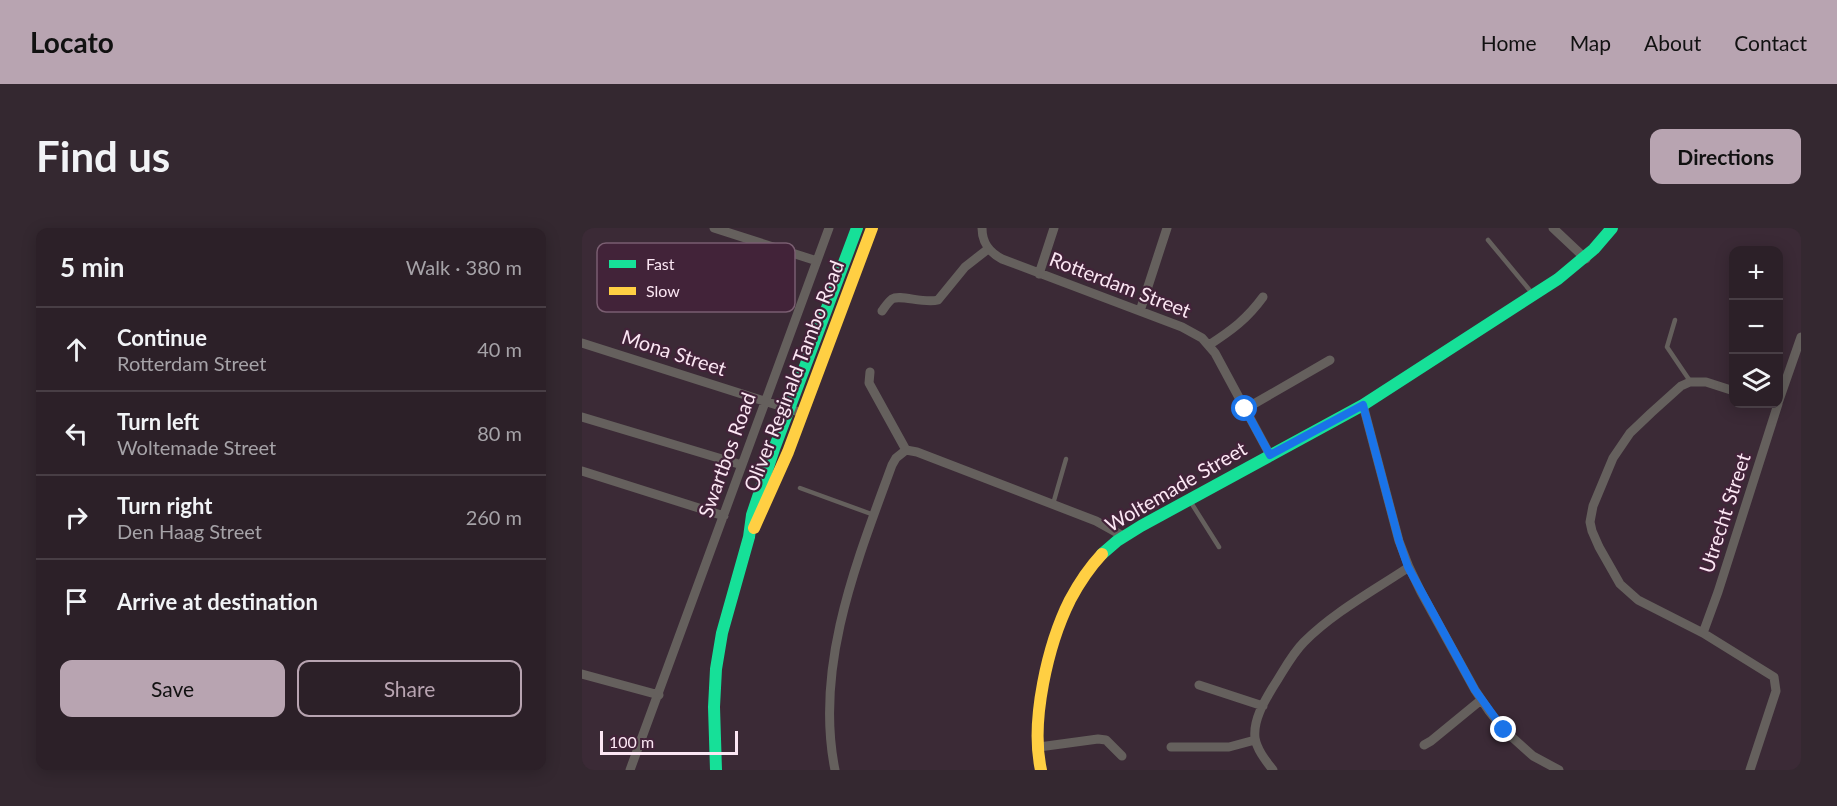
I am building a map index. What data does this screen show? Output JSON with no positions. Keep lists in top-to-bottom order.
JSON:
{
  "streets": {
    "main road": ["Oliver Reginald Tambo Road", "Woltemade Street"],
    "street": [
      "Rotterdam Street",
      "Mona Street",
      "Swartbos Road",
      "Utrecht Street"
    ]
  },
  "crossings": [
    ["Rotterdam Street", "Woltemade Street"],
    ["Mona Street", "Oliver Reginald Tambo Road"],
    ["Mona Street", "Swartbos Road"]
  ],
  "legend": ["Fast", "Slow"],
  "scale_bar": "100 m",
  "page": {
    "header": "Locato",
    "nav": [
      "Home",
      "Map",
      "About",
      "Contact"
    ],
    "buttons": [
      "Directions",
      ["Save", "Share"]
    ],
    "title": "Find us",
    "heading": ["5 min", "Walk · 380 m"],
    "map_buttons": ["+", "−"],
    "list": [
      ["Continue", "Rotterdam Street", "40 m"],
      ["Turn left", "Woltemade Street", "80 m"],
      ["Turn right", "Den Haag Street", "260 m"],
      "Arrive at destination"
    ],
    "scale": "100 m"
  }
}
